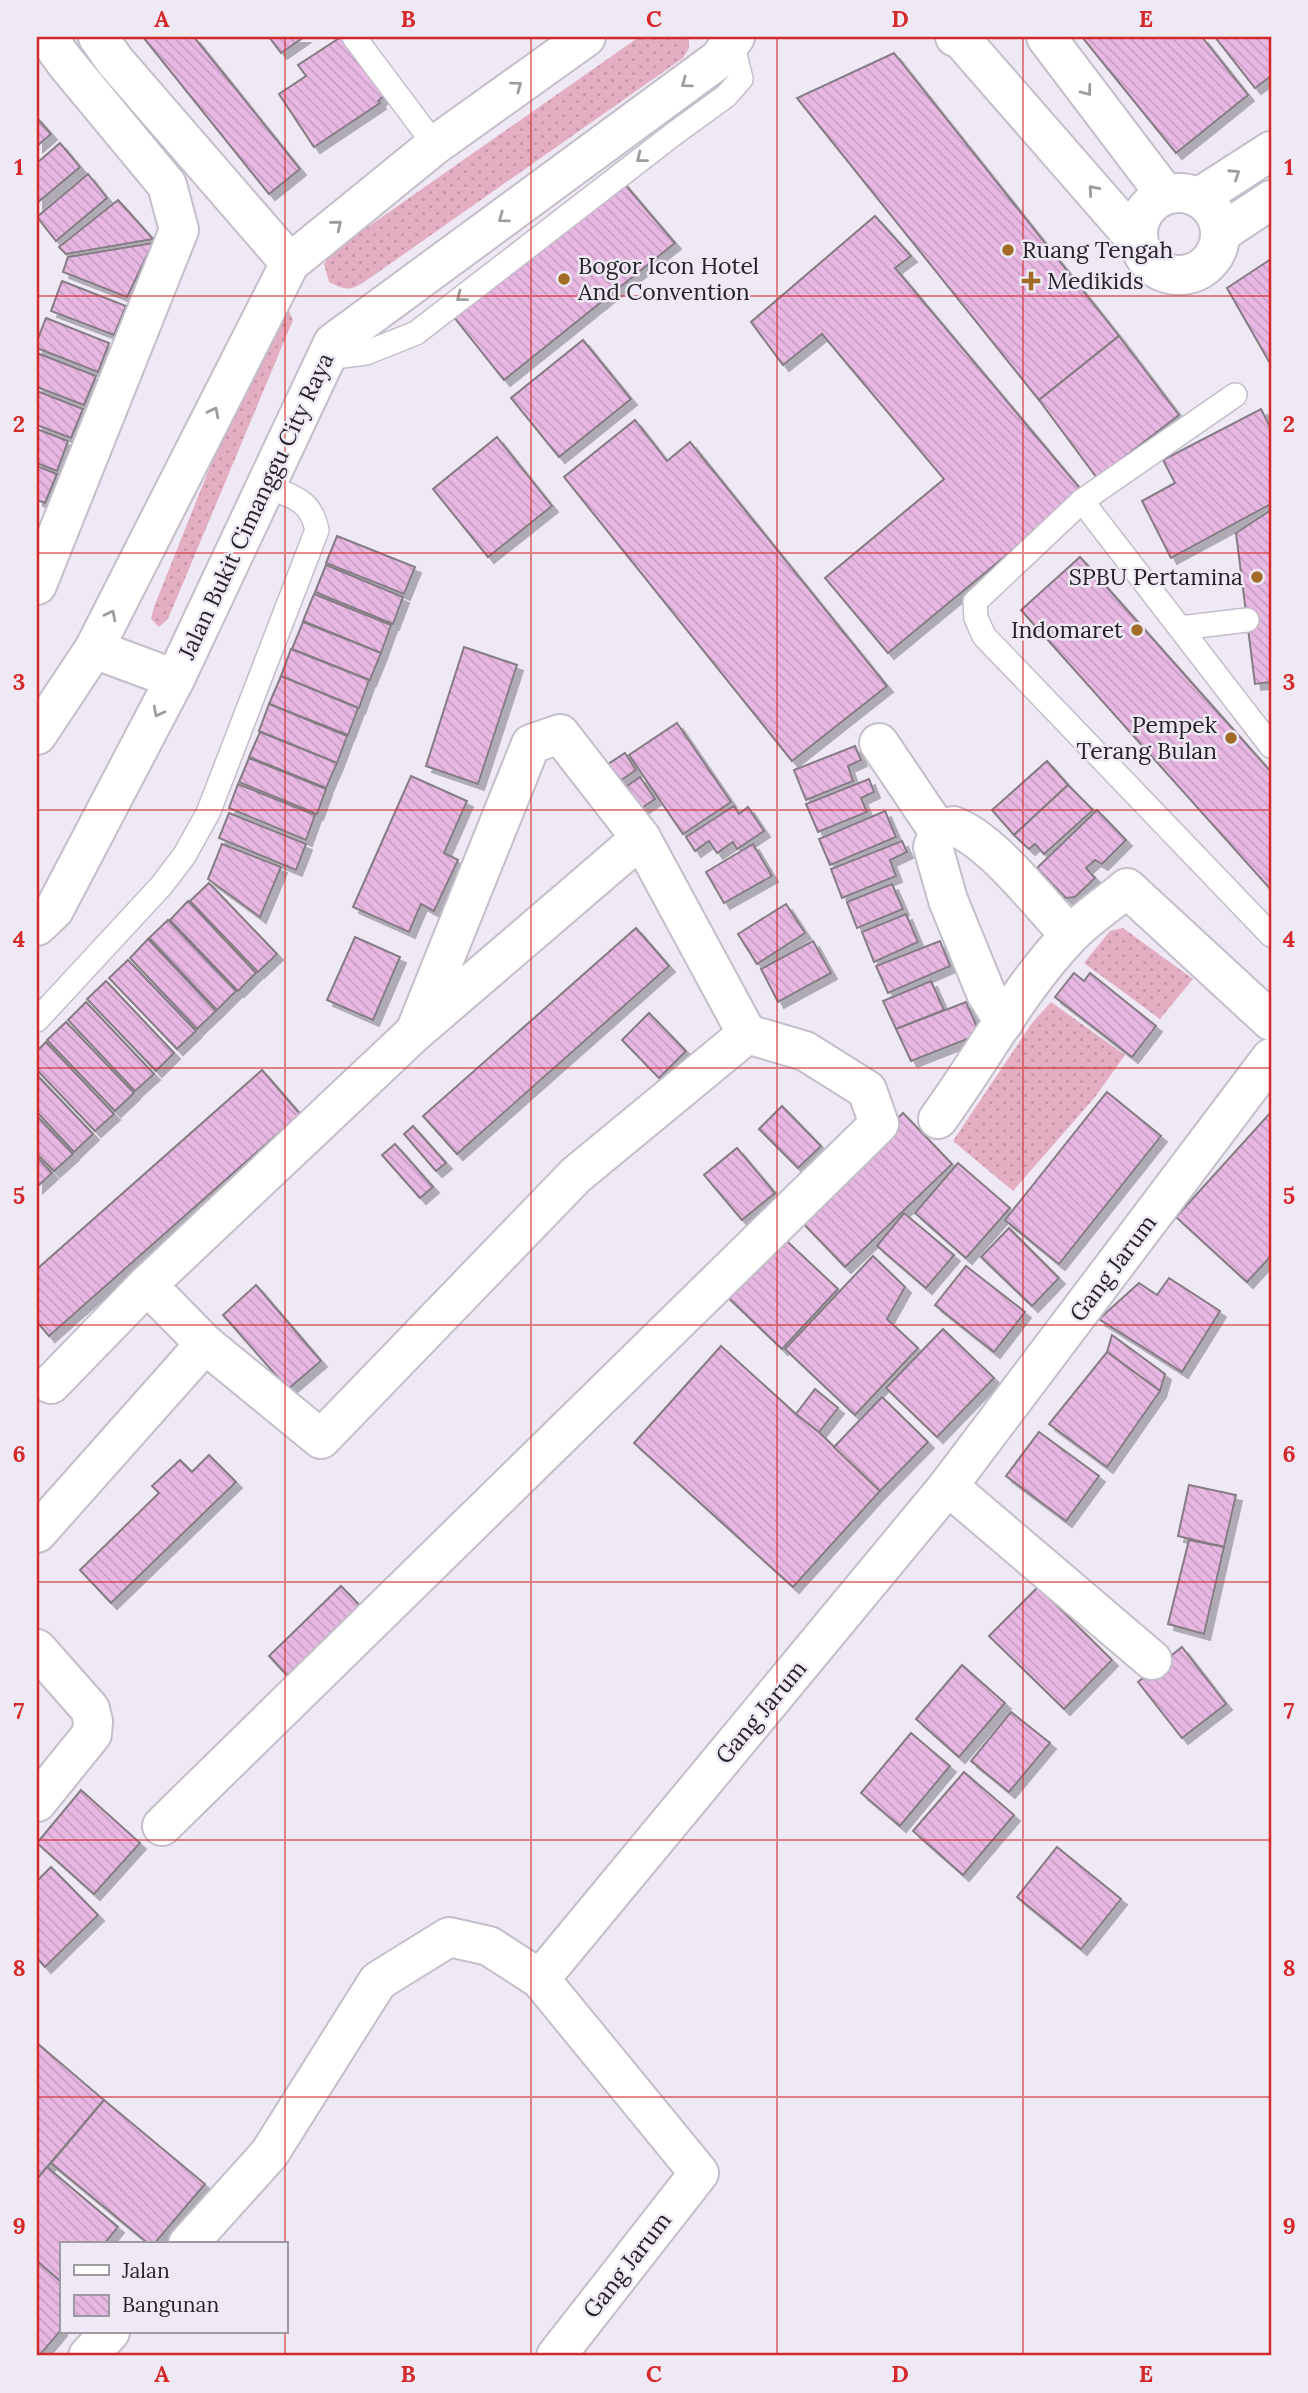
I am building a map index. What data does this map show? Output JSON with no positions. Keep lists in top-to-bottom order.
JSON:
{
  "streets": {
    "street": ["Jalan Bukit Cimanggu City Raya", "Gang Jarum"]
  },
  "places": {
    "other": [
      "Ruang Tengah",
      "Bogor Icon Hotel And Convention",
      "SPBU Pertamina",
      "Indomaret",
      "Pempek Terang Bulan"
    ],
    "health": ["Medikids"]
  },
  "legend": ["Jalan", "Bangunan"],
  "grid": {
    "columns": [
      "A",
      "B",
      "C",
      "D",
      "E"
    ],
    "rows": [
      "1",
      "2",
      "3",
      "4",
      "5",
      "6",
      "7",
      "8",
      "9"
    ]
  }
}
